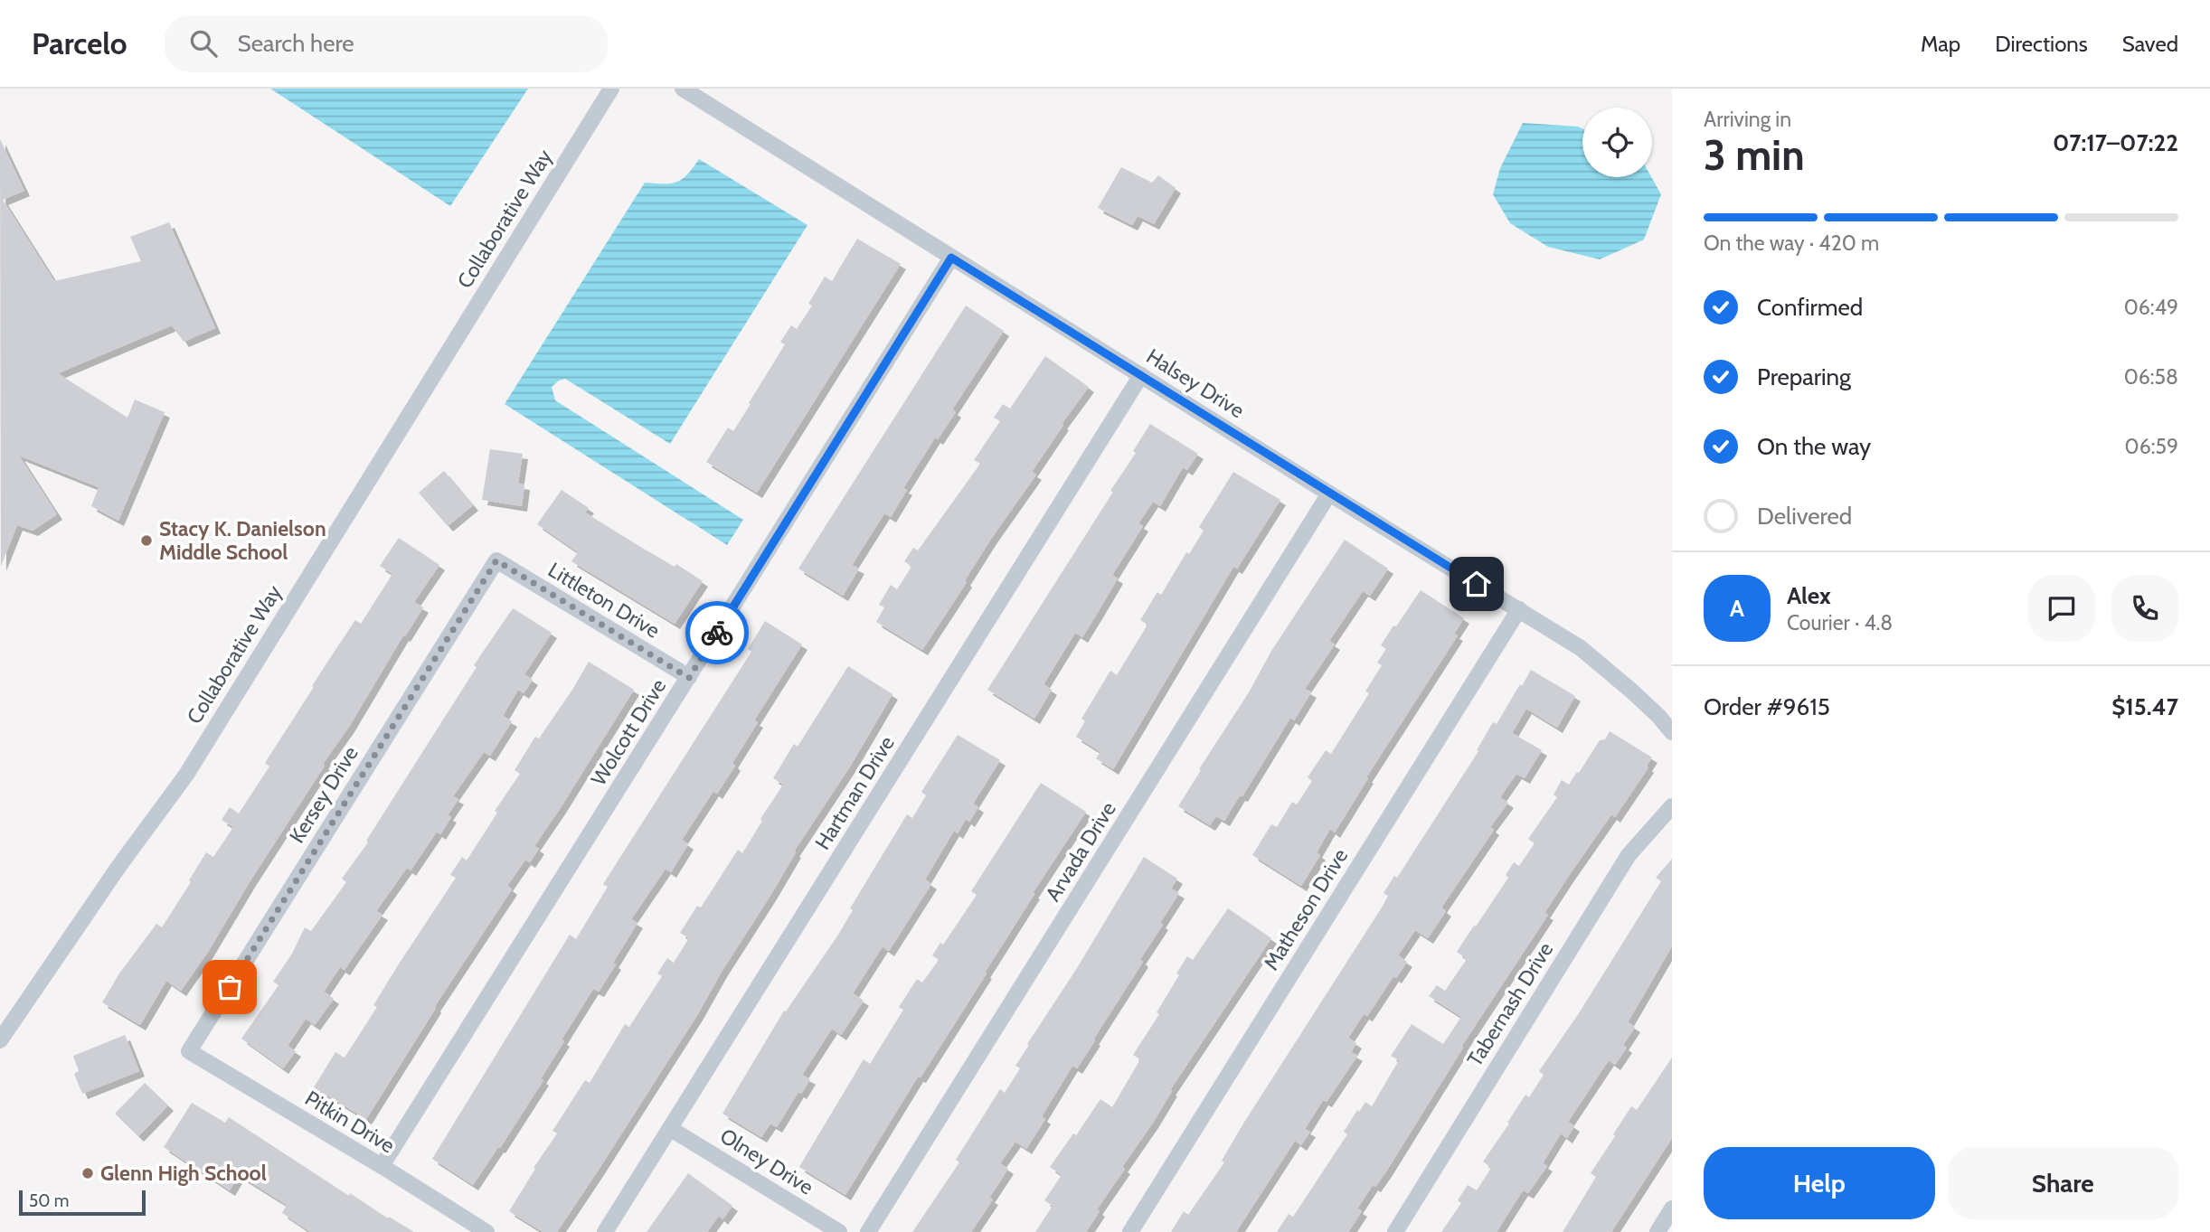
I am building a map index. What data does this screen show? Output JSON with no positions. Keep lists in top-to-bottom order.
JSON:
{
  "streets": {
    "street": [
      "Collaborative Way",
      "Halsey Drive",
      "Littleton Drive",
      "Wolcott Drive",
      "Hartman Drive",
      "Kersey Drive",
      "Arvada Drive",
      "Matheson Drive",
      "Tabernash Drive",
      "Pitkin Drive",
      "Olney Drive"
    ]
  },
  "crossings": [
    ["Halsey Drive", "Wolcott Drive"],
    ["Halsey Drive", "Hartman Drive"],
    ["Halsey Drive", "Arvada Drive"],
    ["Halsey Drive", "Matheson Drive"],
    ["Littleton Drive", "Wolcott Drive"],
    ["Littleton Drive", "Kersey Drive"],
    ["Wolcott Drive", "Pitkin Drive"],
    ["Hartman Drive", "Olney Drive"],
    ["Kersey Drive", "Pitkin Drive"]
  ],
  "places": ["Stacy K. Danielson Middle School", "Glenn High School"],
  "scale_bar": "50 m",
  "page": {
    "header": "Parcelo",
    "search": "Search here",
    "nav": ["Map", "Directions", "Saved"],
    "heading": ["3 min", "Arriving in", "07:17–07:22"],
    "panel": [
      "Alex",
      "Courier · 4.8",
      "Order #9615",
      "$15.47"
    ],
    "bar": "On the way · 420 m",
    "list": [
      ["Confirmed", "06:49"],
      ["Preparing", "06:58"],
      ["On the way", "06:59"],
      "Delivered"
    ],
    "round": "A",
    "buttons": ["Help", "Share"],
    "scale": "50 m"
  }
}
